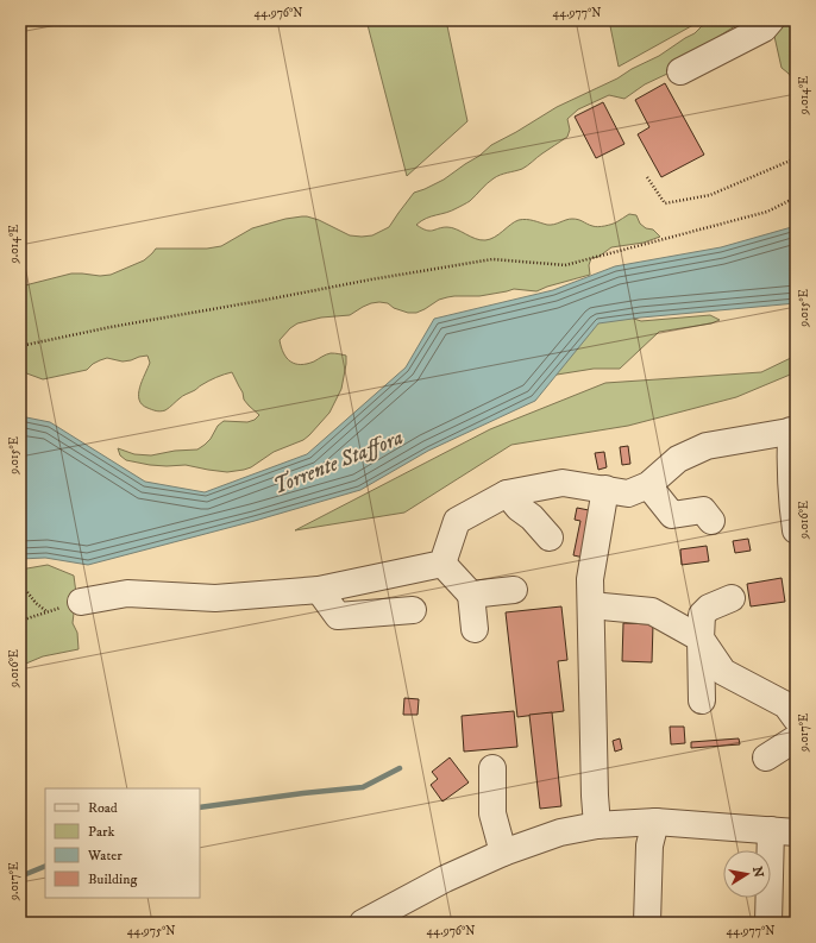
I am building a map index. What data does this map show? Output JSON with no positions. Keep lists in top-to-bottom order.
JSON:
{
  "water": ["Torrente Staffora"],
  "legend": [
    "Road",
    "Park",
    "Water",
    "Building"
  ],
  "north": "right",
  "coordinates": [
    "44.976°N",
    "44.977°N",
    "9.014°E",
    "9.015°E",
    "9.016°E",
    "9.017°E",
    "44.975°N"
  ]
}
